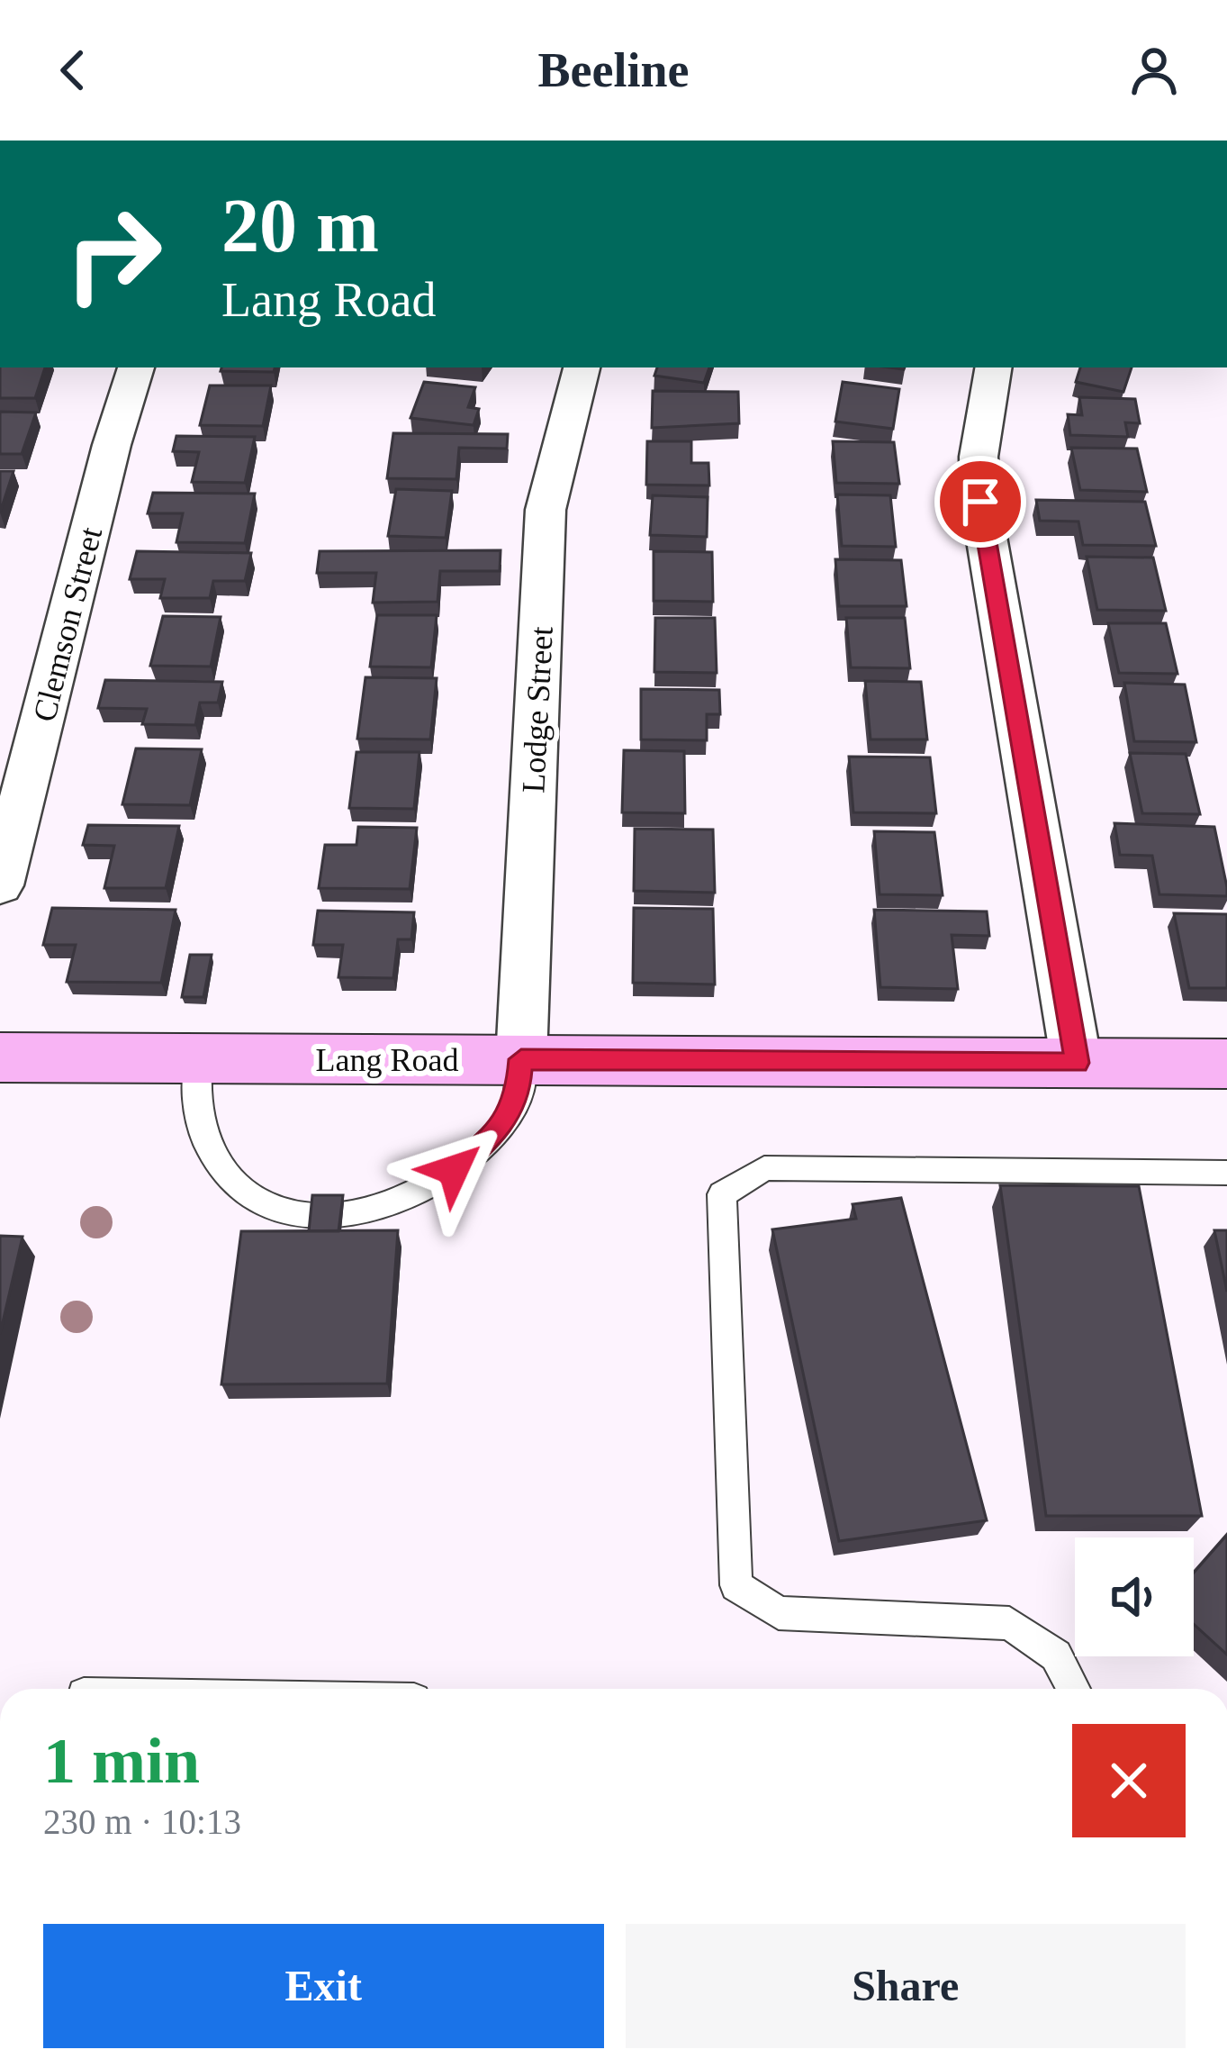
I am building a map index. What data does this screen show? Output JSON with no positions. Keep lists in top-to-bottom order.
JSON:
{
  "streets": {
    "street": ["Clemson Street", "Lodge Street", "Lang Road"]
  },
  "crossings": [
    ["Lodge Street", "Lang Road"]
  ],
  "page": {
    "header": "Beeline",
    "turn": ["20 m", "Lang Road"],
    "heading": ["1 min", "230 m · 10:13"],
    "buttons": ["Exit", "Share"]
  }
}
